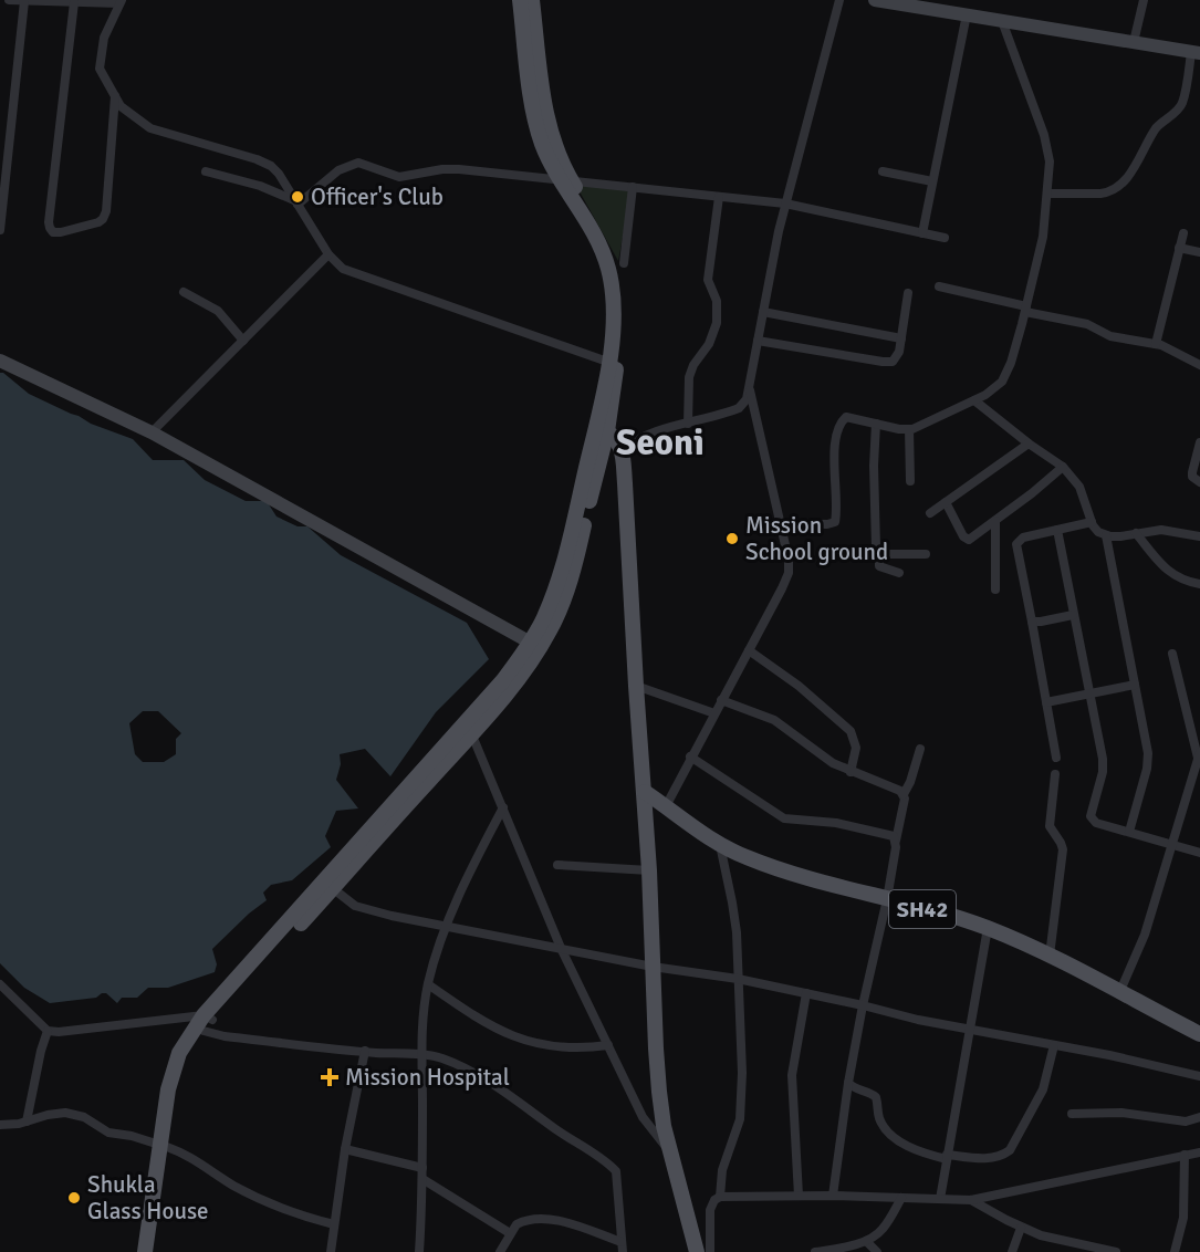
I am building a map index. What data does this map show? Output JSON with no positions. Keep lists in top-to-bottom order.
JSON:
{
  "streets": {
    "main road": ["SH42"]
  },
  "districts": ["Seoni"],
  "places": {
    "other": ["Officer's Club", "Mission School ground", "Shukla Glass House"],
    "health": ["Mission Hospital"]
  }
}
